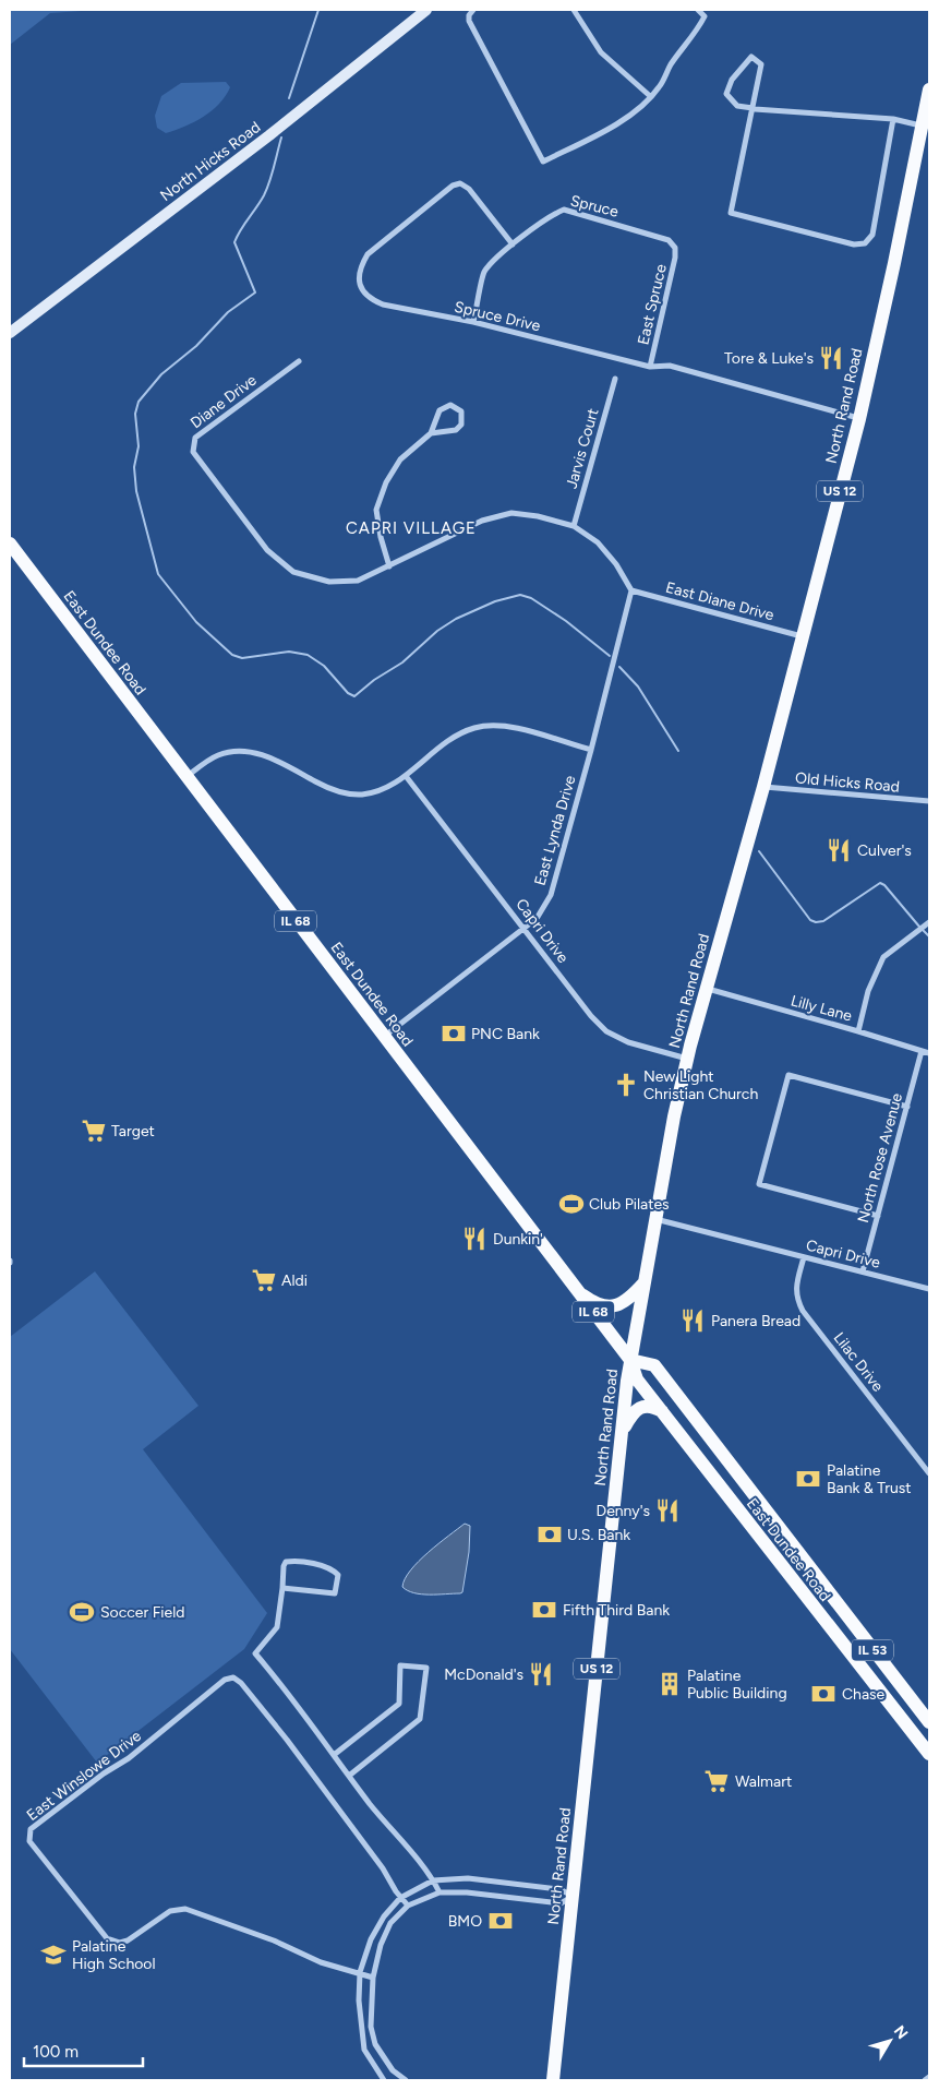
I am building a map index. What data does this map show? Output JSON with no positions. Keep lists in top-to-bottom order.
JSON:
{
  "streets": {
    "main road": [
      "North Hicks Road",
      "North Rand Road",
      "US 12",
      "East Dundee Road",
      "IL 68",
      "IL 53"
    ],
    "street": [
      "Spruce",
      "East Spruce",
      "Spruce Drive",
      "Diane Drive",
      "Jarvis Court",
      "East Diane Drive",
      "Old Hicks Road",
      "East Lynda Drive",
      "Capri Drive",
      "Lilly Lane",
      "North Rose Avenue",
      "Lilac Drive",
      "East Winslowe Drive"
    ]
  },
  "crossings": [
    ["Spruce", "East Spruce"],
    ["Spruce", "Spruce Drive"],
    ["East Spruce", "Spruce Drive"],
    ["Spruce Drive", "North Rand Road"],
    ["North Rand Road", "East Diane Drive"],
    ["North Rand Road", "East Dundee Road"],
    ["North Rand Road", "Old Hicks Road"],
    ["North Rand Road", "Capri Drive"],
    ["North Rand Road", "Lilly Lane"],
    ["East Diane Drive", "East Lynda Drive"],
    ["East Dundee Road", "East Lynda Drive"],
    ["East Lynda Drive", "Capri Drive"],
    ["Capri Drive", "North Rose Avenue"],
    ["Capri Drive", "Lilac Drive"],
    ["Lilly Lane", "North Rose Avenue"]
  ],
  "districts": ["CAPRI VILLAGE"],
  "places": {
    "restaurant": [
      "Tore & Luke's",
      "Culver's",
      "Dunkin'",
      "Panera Bread",
      "Denny's",
      "McDonald's"
    ],
    "bank": [
      "PNC Bank",
      "Palatine Bank & Trust",
      "U.S. Bank",
      "Fifth Third Bank",
      "Chase",
      "BMO"
    ],
    "church": ["New Light Christian Church"],
    "supermarket": ["Target", "Aldi", "Walmart"],
    "sports": ["Club Pilates", "Soccer Field"],
    "building": ["Palatine Public Building"],
    "school or university": ["Palatine High School"]
  },
  "scale_bar": "100 m",
  "north": "top right"
}
